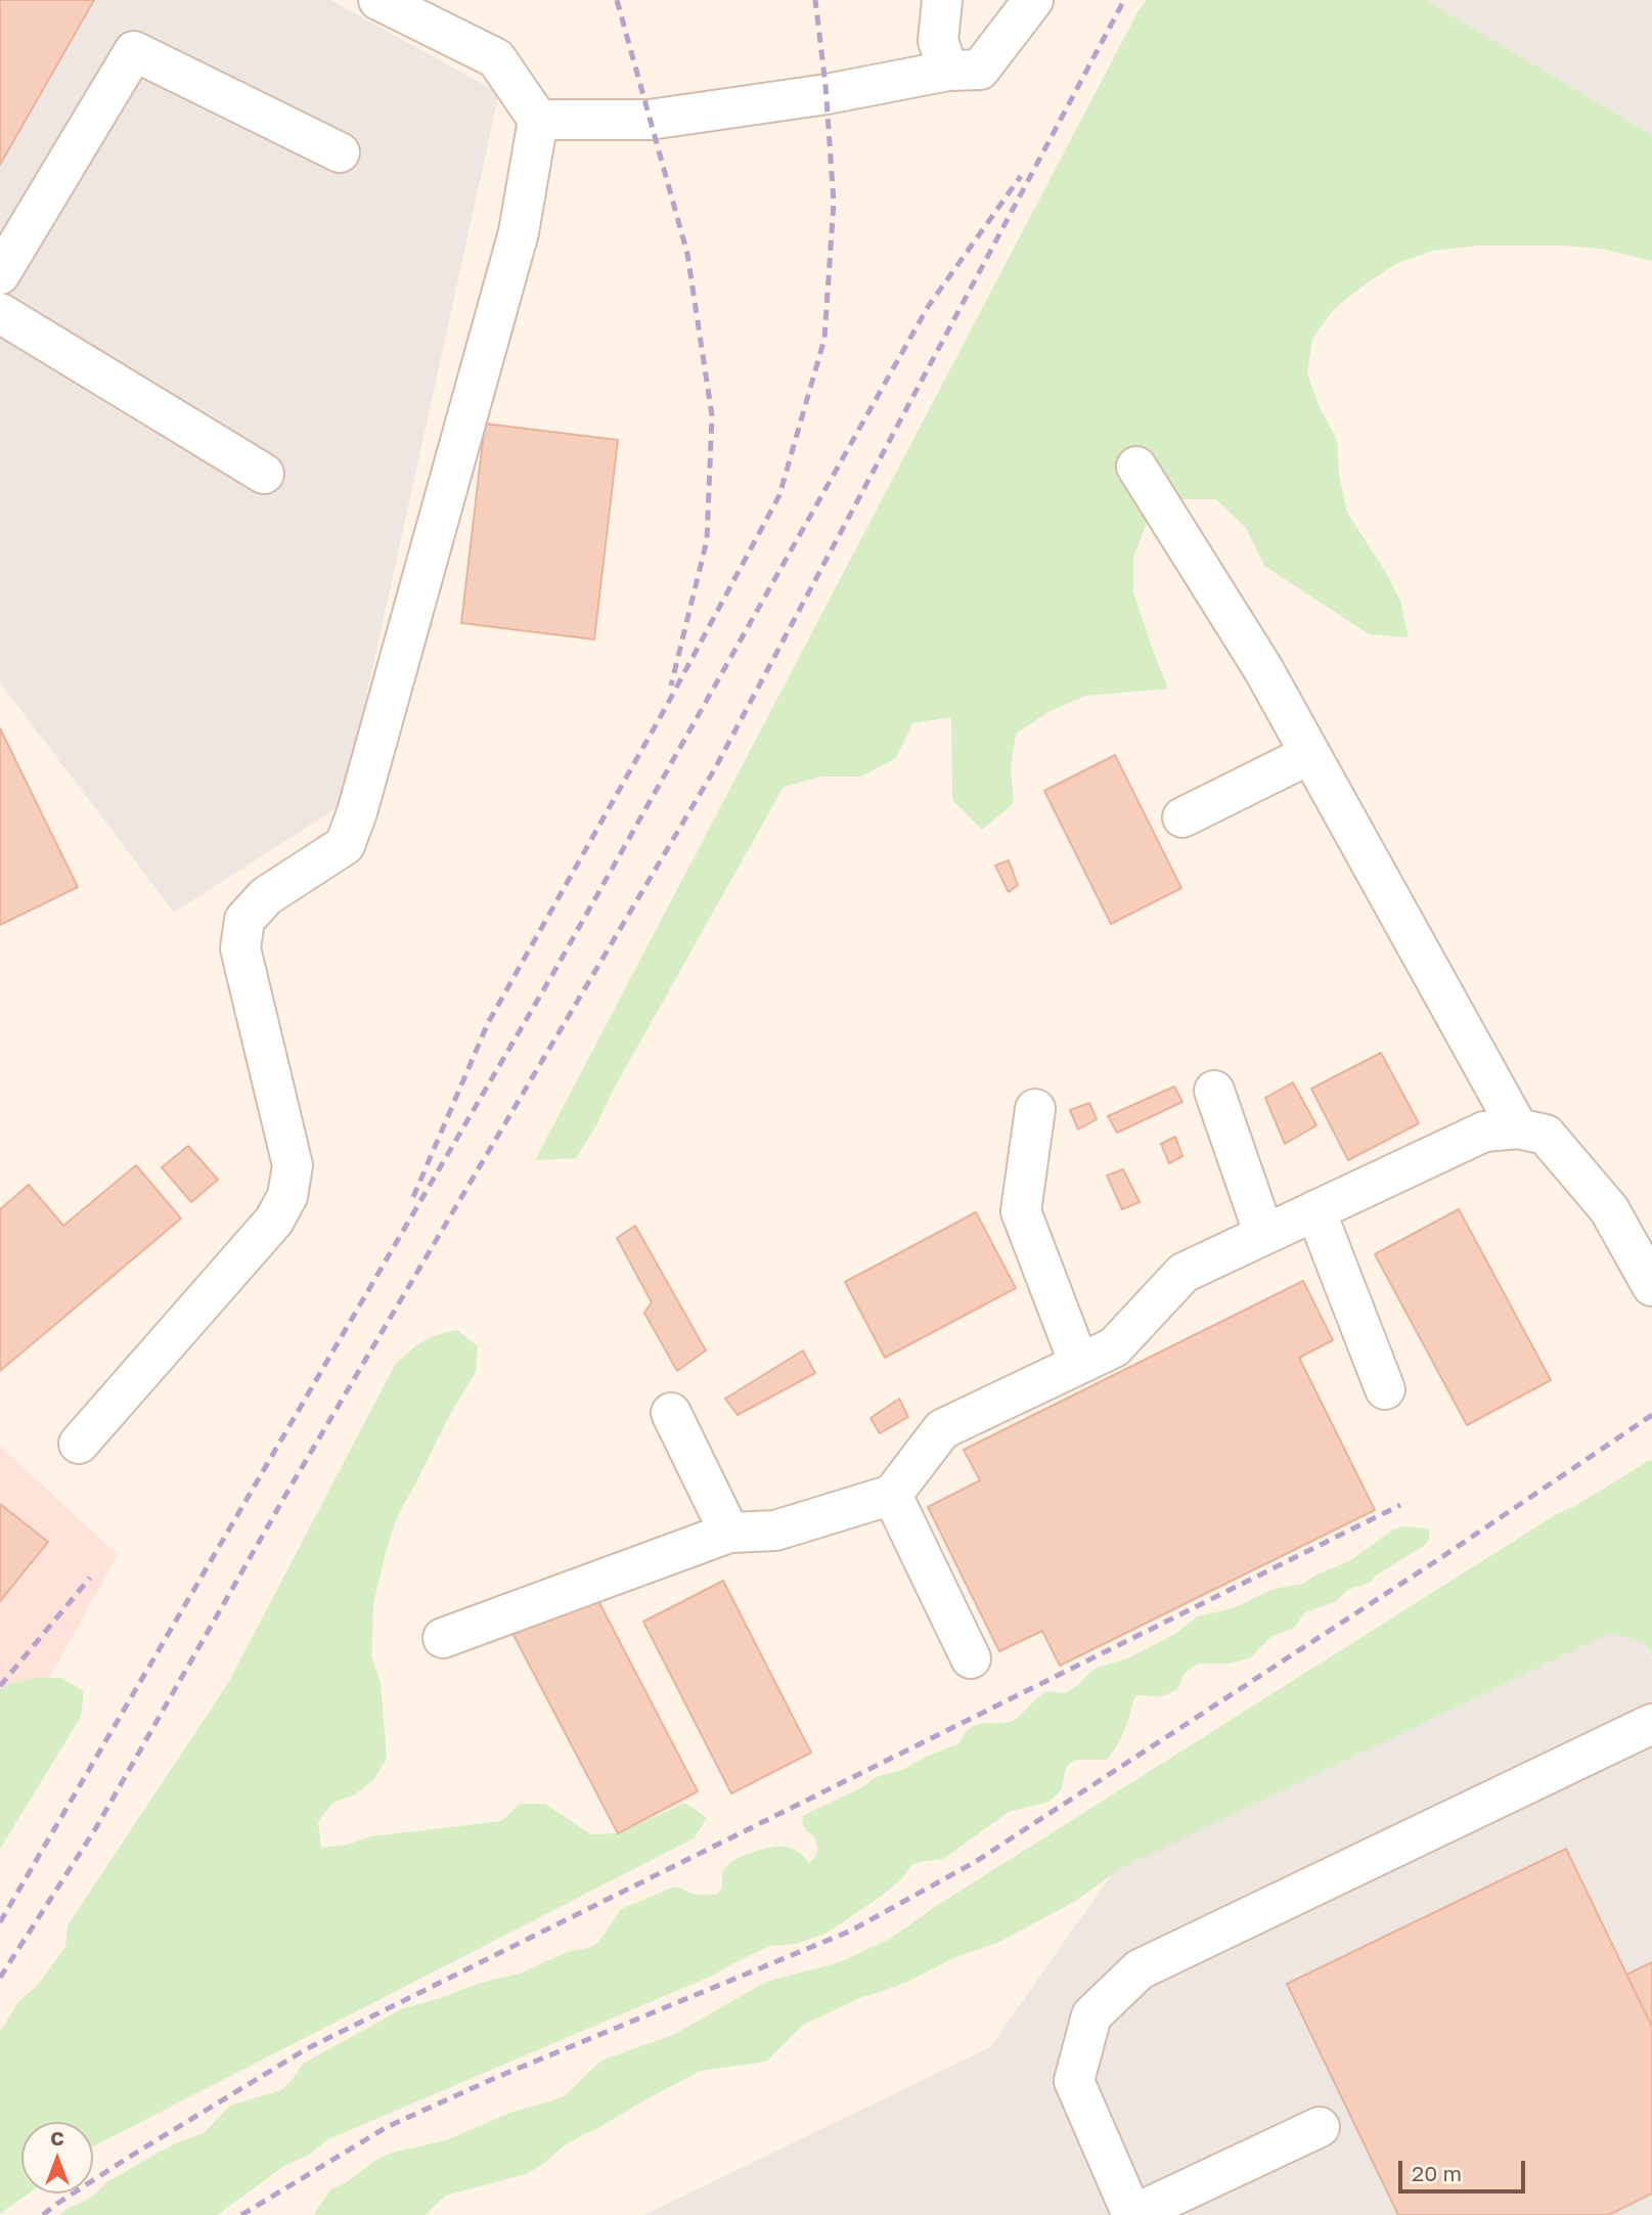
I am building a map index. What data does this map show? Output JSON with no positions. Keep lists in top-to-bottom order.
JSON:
{
  "scale_bar": "20 m",
  "north": "top"
}
